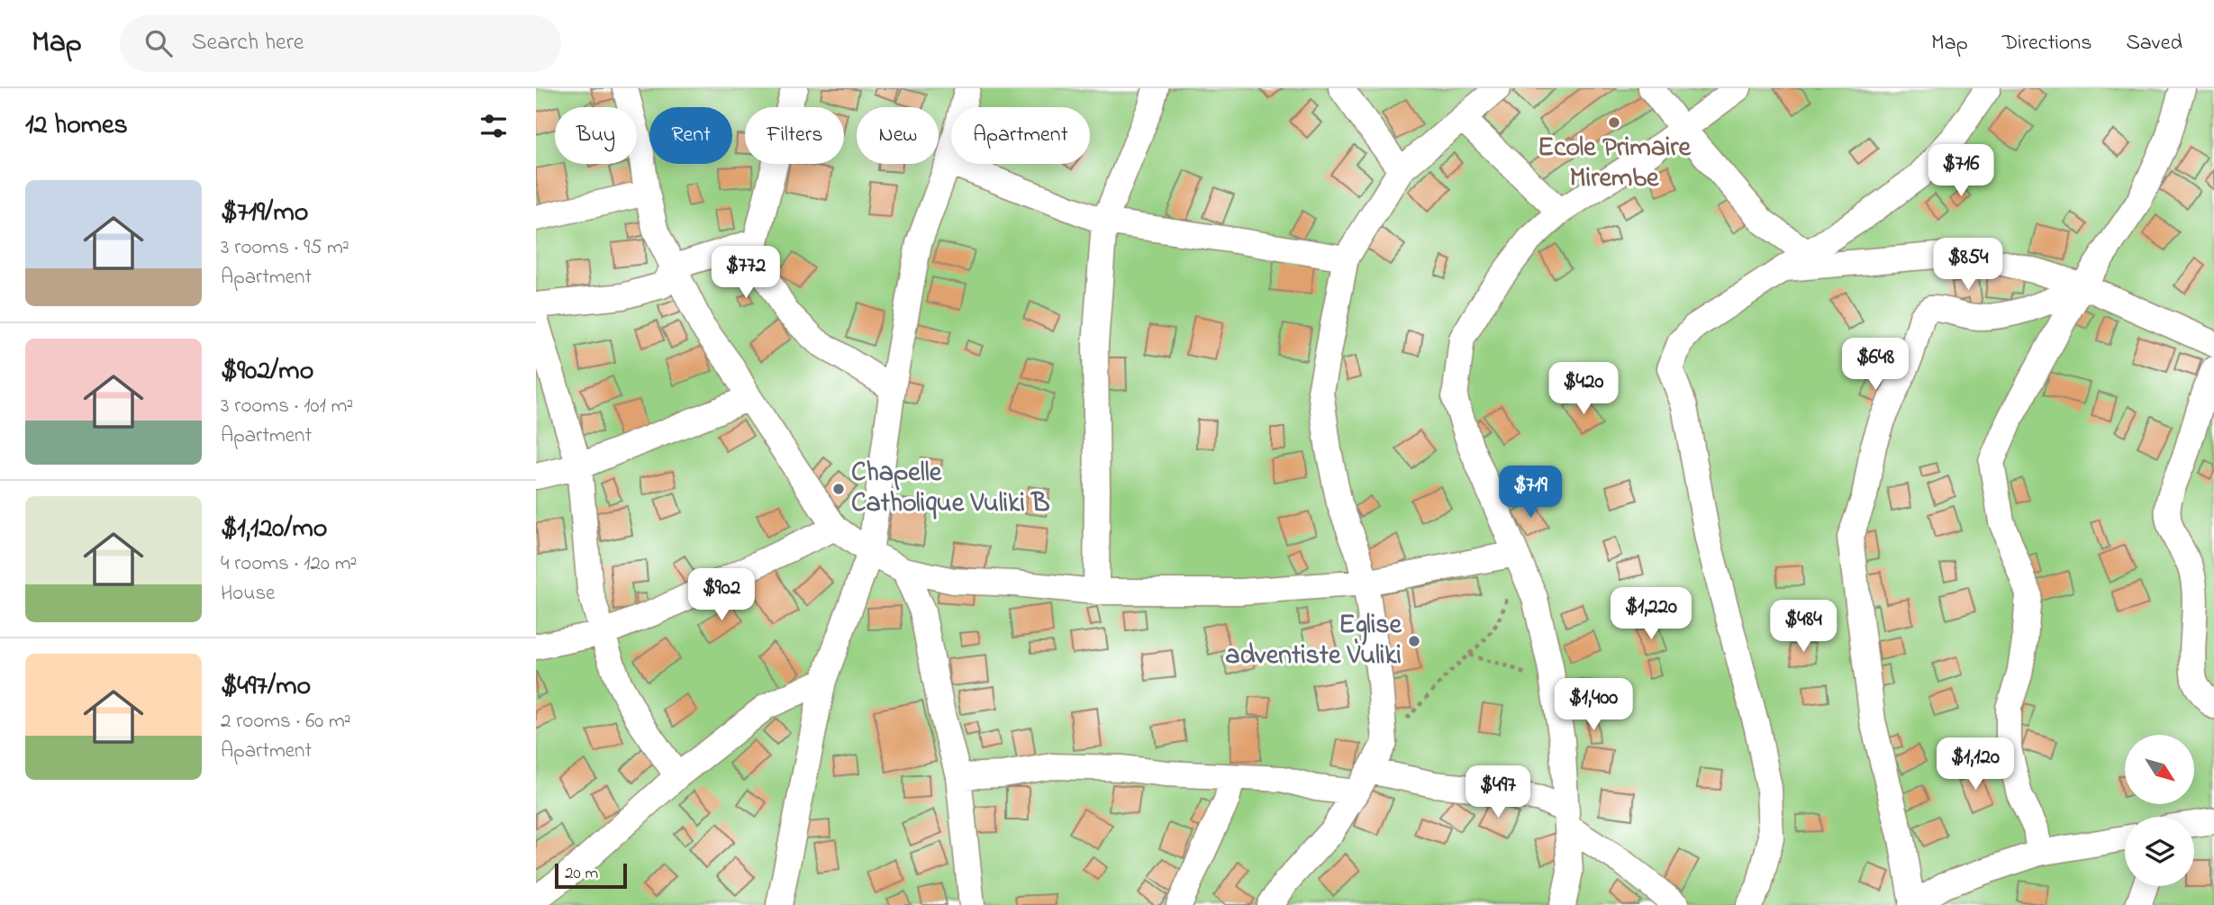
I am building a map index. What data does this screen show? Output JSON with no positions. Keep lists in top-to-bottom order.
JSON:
{
  "places": ["Ecole Primaire Mirembe", "Chapelle Catholique Vuliki B", "Eglise adventiste Vuliki"],
  "scale_bar": "20 m",
  "north": "bottom right",
  "page": {
    "header": "Map",
    "search": "Search here",
    "nav": ["Map", "Directions", "Saved"],
    "heading": "12 homes",
    "chip": [
      "Buy",
      "Rent",
      "Filters",
      "New",
      "Apartment"
    ],
    "price": [
      "$716",
      "$854",
      "$772",
      "$648",
      "$420",
      "$719",
      "$902",
      "$1,220",
      "$484",
      "$1,400",
      "$1,120",
      "$497"
    ],
    "list": [
      {
        "name": "$719/mo",
        "note": "3 rooms · 95 m² · Apartment"
      },
      {
        "name": "$902/mo",
        "note": "3 rooms · 101 m² · Apartment"
      },
      {
        "name": "$1,120/mo",
        "note": "4 rooms · 120 m² · House"
      },
      {
        "name": "$497/mo",
        "note": "2 rooms · 60 m² · Apartment"
      }
    ],
    "scale": "20 m"
  }
}
